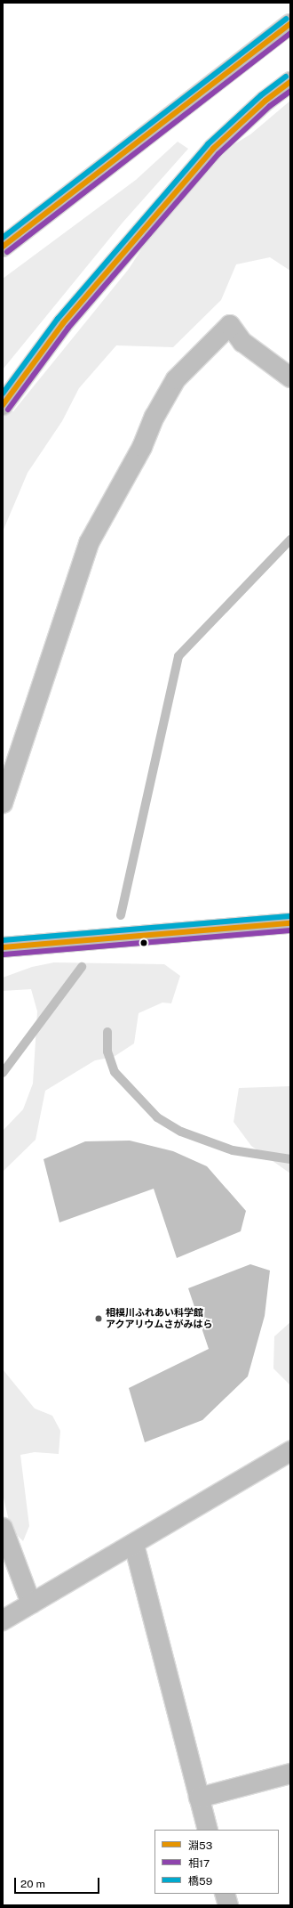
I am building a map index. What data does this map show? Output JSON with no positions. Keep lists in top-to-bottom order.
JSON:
{
  "places": ["相模川ふれあい科学館 アクアリウムさがみはら"],
  "lines": ["transit line 橋59", "transit line 淵53", "transit line 相17"],
  "legend": ["淵53", "相17", "橋59"],
  "scale_bar": "20 m"
}
